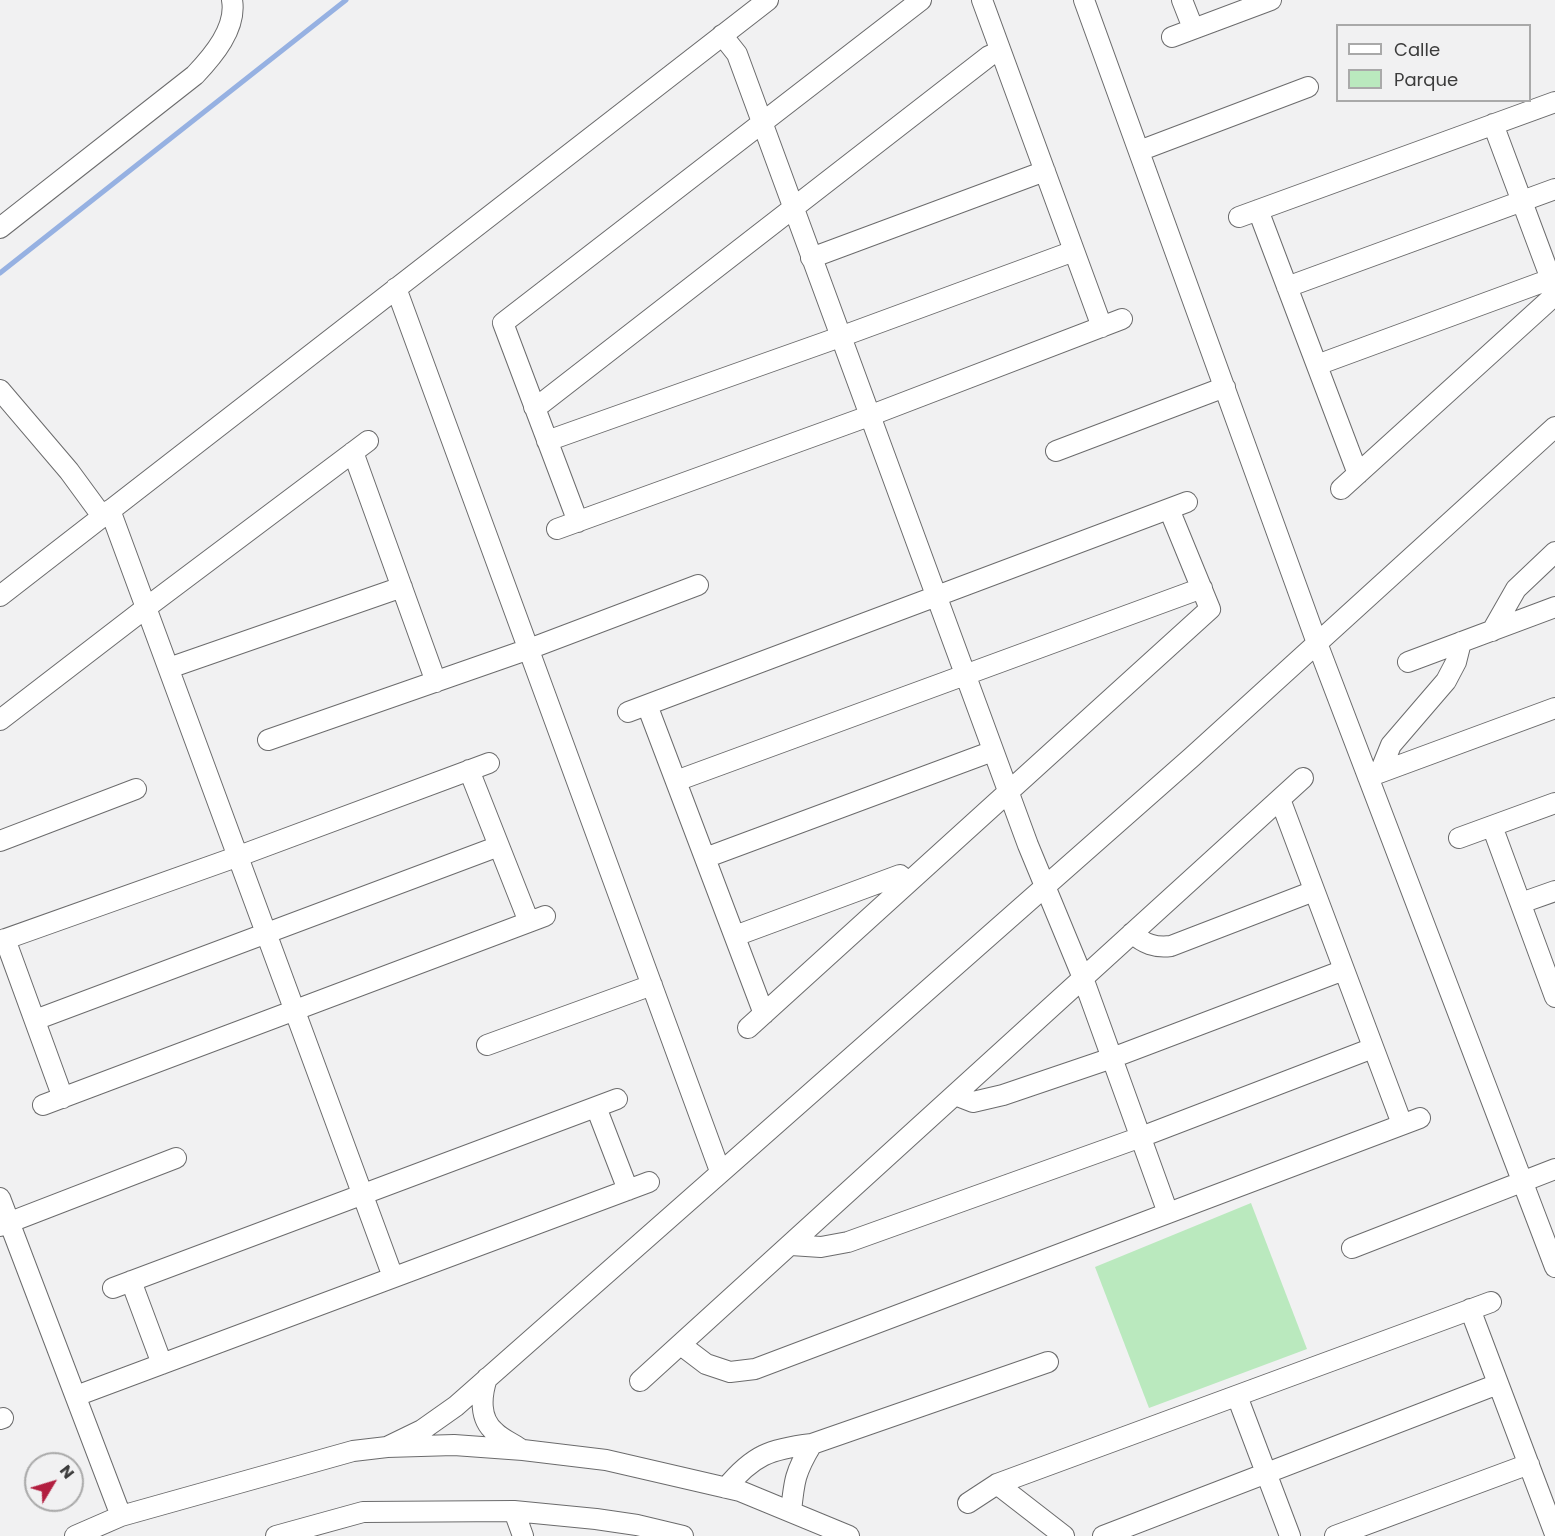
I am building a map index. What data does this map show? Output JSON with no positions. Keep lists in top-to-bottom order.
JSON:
{
  "legend": ["Calle", "Parque"],
  "north": "top right"
}
